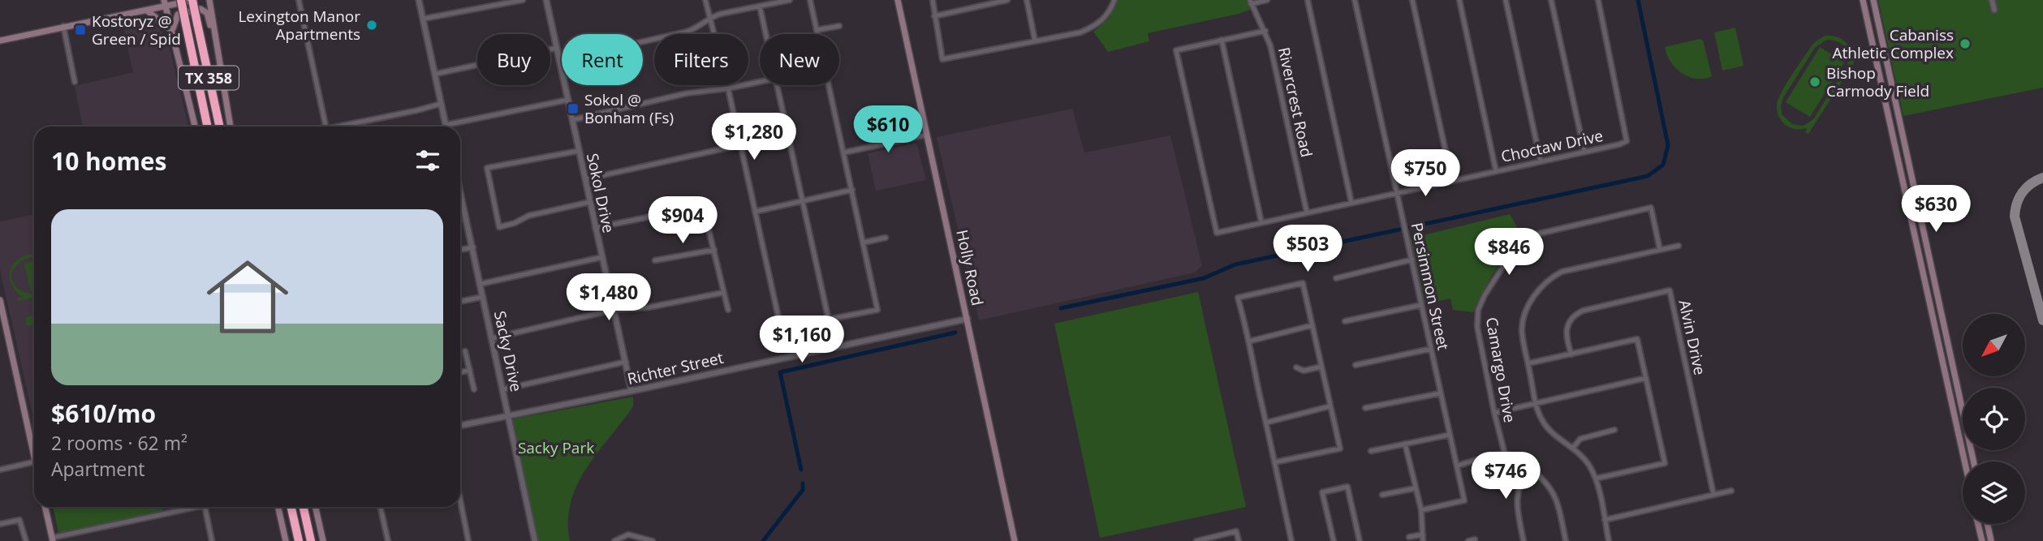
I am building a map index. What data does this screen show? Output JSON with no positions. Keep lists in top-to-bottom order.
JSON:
{
  "streets": {
    "highway": ["TX 358"],
    "main road": ["Holly Road"],
    "street": [
      "Rivercrest Road",
      "Choctaw Drive",
      "Sokol Drive",
      "Persimmon Street",
      "Alvin Drive",
      "Sacky Drive",
      "Richter Street",
      "Camargo Drive"
    ]
  },
  "crossings": [
    ["Rivercrest Road", "Choctaw Drive"],
    ["Choctaw Drive", "Persimmon Street"],
    ["Sokol Drive", "Richter Street"],
    ["Holly Road", "Richter Street"],
    ["Sacky Drive", "Richter Street"]
  ],
  "parks": ["Sacky Park"],
  "places": {
    "other": ["Lexington Manor Apartments", "Cabaniss Athletic Complex", "Bishop Carmody Field"],
    "transit": ["Kostoryz @ Green / Spid", "Sokol @ Bonham (Fs)"]
  },
  "north": "bottom left",
  "page": {
    "chip": [
      "Buy",
      "Rent",
      "Filters",
      "New"
    ],
    "price": [
      "$610",
      "$1,280",
      "$750",
      "$630",
      "$904",
      "$503",
      "$846",
      "$1,480",
      "$1,160",
      "$746"
    ],
    "heading": "10 homes",
    "list": [
      {
        "name": "$610/mo",
        "note": "2 rooms · 62 m² · Apartment"
      }
    ]
  }
}
